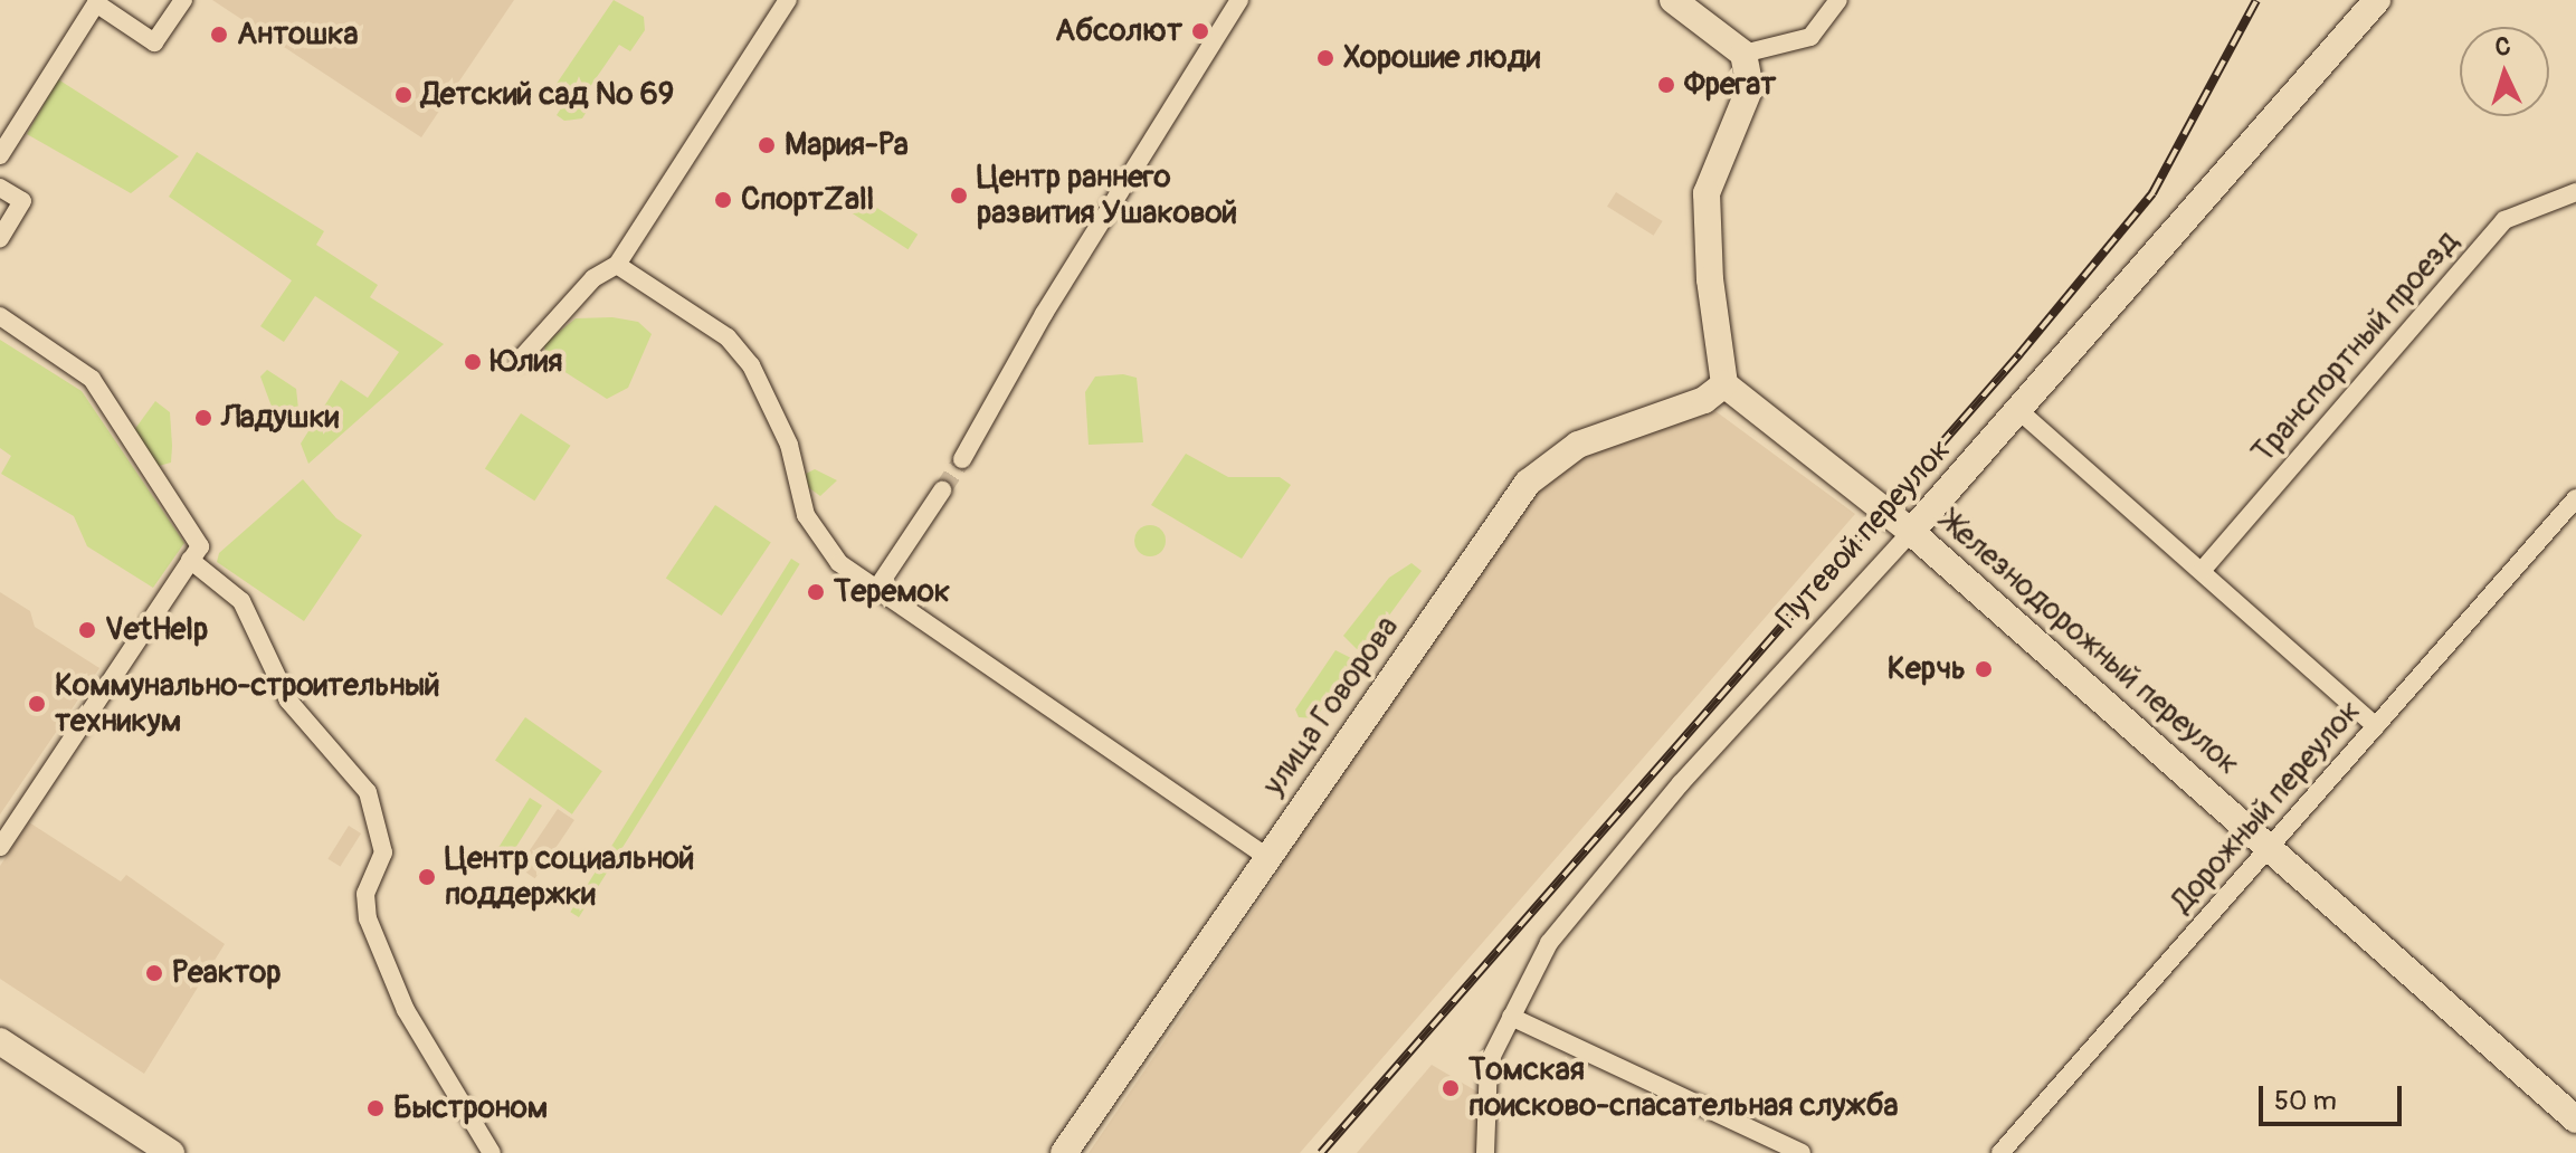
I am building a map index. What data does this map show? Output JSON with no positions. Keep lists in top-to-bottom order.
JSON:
{
  "streets": {
    "street": [
      "Транспортный проезд",
      "Путевой переулок",
      "Железнодорожный переулок",
      "улица Говорова",
      "Дорожный переулок"
    ]
  },
  "crossings": [
    ["Путевой переулок", "Железнодорожный переулок"],
    ["Железнодорожный переулок", "улица Говорова"],
    ["Железнодорожный переулок", "Дорожный переулок"]
  ],
  "places": [
    "Абсолют",
    "Антошка",
    "Хорошие люди",
    "Фрегат",
    "Детский сад № 69",
    "Мария-Ра",
    "Центр раннего развития Ушаковой",
    "СпортZall",
    "Юлия",
    "Ладушки",
    "Теремок",
    "VetHelp",
    "Керчь",
    "Коммунально-строительный техникум",
    "Центр социальной поддержки",
    "Реактор",
    "Томская поисково-спасательная служба",
    "Быстроном"
  ],
  "scale_bar": "50 m",
  "north": "top"
}
